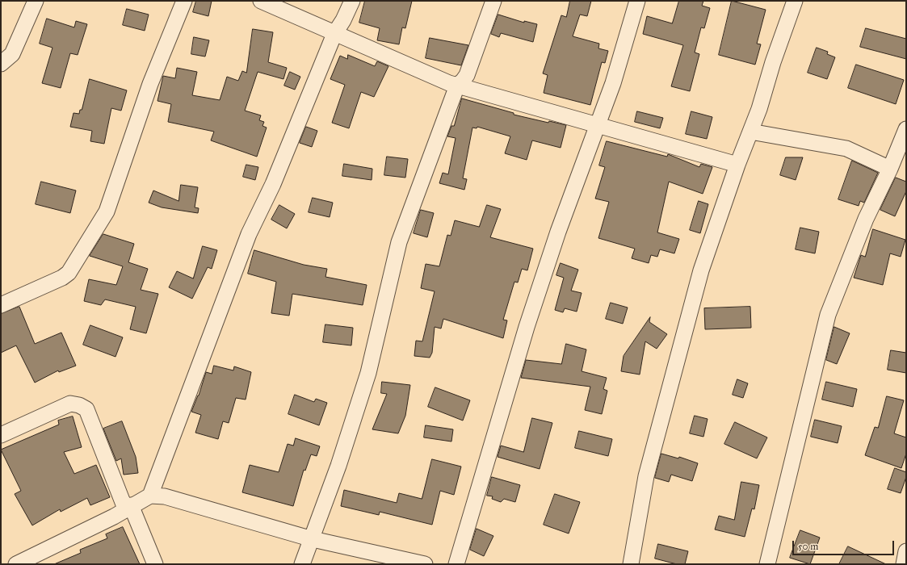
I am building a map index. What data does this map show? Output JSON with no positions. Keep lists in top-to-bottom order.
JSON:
{
  "scale_bar": "50 m"
}
